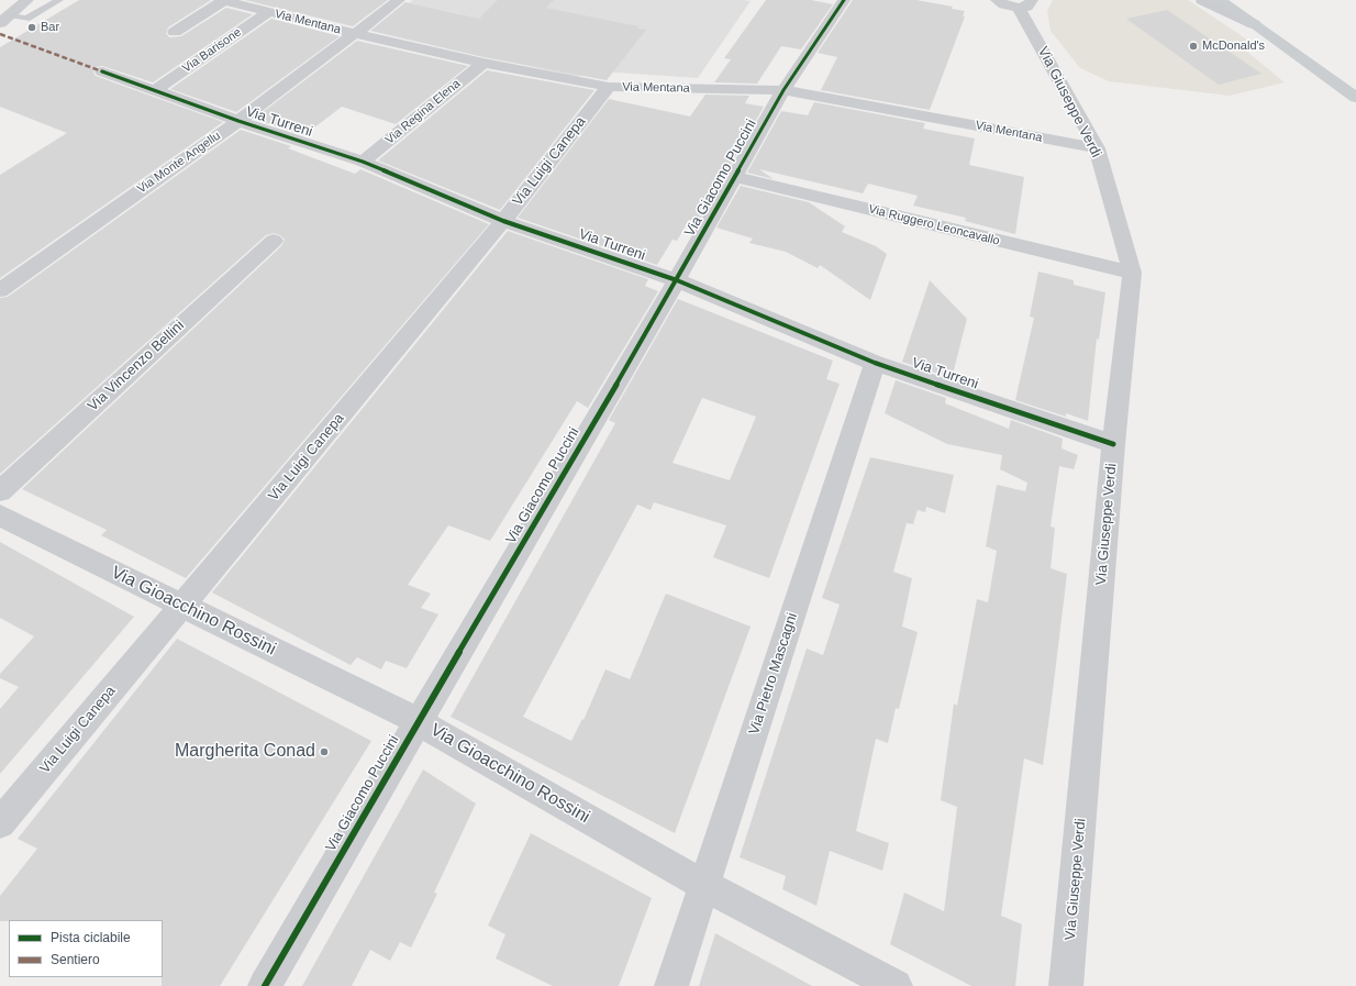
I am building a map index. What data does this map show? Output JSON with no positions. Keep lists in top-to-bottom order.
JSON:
{
  "streets": {
    "street": [
      "Via Mentana",
      "Via Barisone",
      "Via Giuseppe Verdi",
      "Via Regina Elena",
      "Via Turreni",
      "Via Luigi Canepa",
      "Via Monte Angellu",
      "Via Giacomo Puccini",
      "Via Ruggero Leoncavallo",
      "Via Vincenzo Bellini",
      "Via Gioacchino Rossini",
      "Via Pietro Mascagni"
    ]
  },
  "crossings": [
    ["Via Mentana", "Via Barisone"],
    ["Via Mentana", "Via Giuseppe Verdi"],
    ["Via Mentana", "Via Regina Elena"],
    ["Via Mentana", "Via Luigi Canepa"],
    ["Via Mentana", "Via Monte Angellu"],
    ["Via Mentana", "Via Giacomo Puccini"],
    ["Via Barisone", "Via Turreni"],
    ["Via Giuseppe Verdi", "Via Turreni"],
    ["Via Giuseppe Verdi", "Via Ruggero Leoncavallo"],
    ["Via Regina Elena", "Via Turreni"],
    ["Via Turreni", "Via Luigi Canepa"],
    ["Via Turreni", "Via Monte Angellu"],
    ["Via Turreni", "Via Giacomo Puccini"],
    ["Via Turreni", "Via Pietro Mascagni"],
    ["Via Luigi Canepa", "Via Gioacchino Rossini"],
    ["Via Giacomo Puccini", "Via Ruggero Leoncavallo"],
    ["Via Giacomo Puccini", "Via Gioacchino Rossini"],
    ["Via Gioacchino Rossini", "Via Pietro Mascagni"]
  ],
  "places": ["Bar", "McDonald's", "Margherita Conad"],
  "legend": ["Pista ciclabile", "Sentiero"]
}
